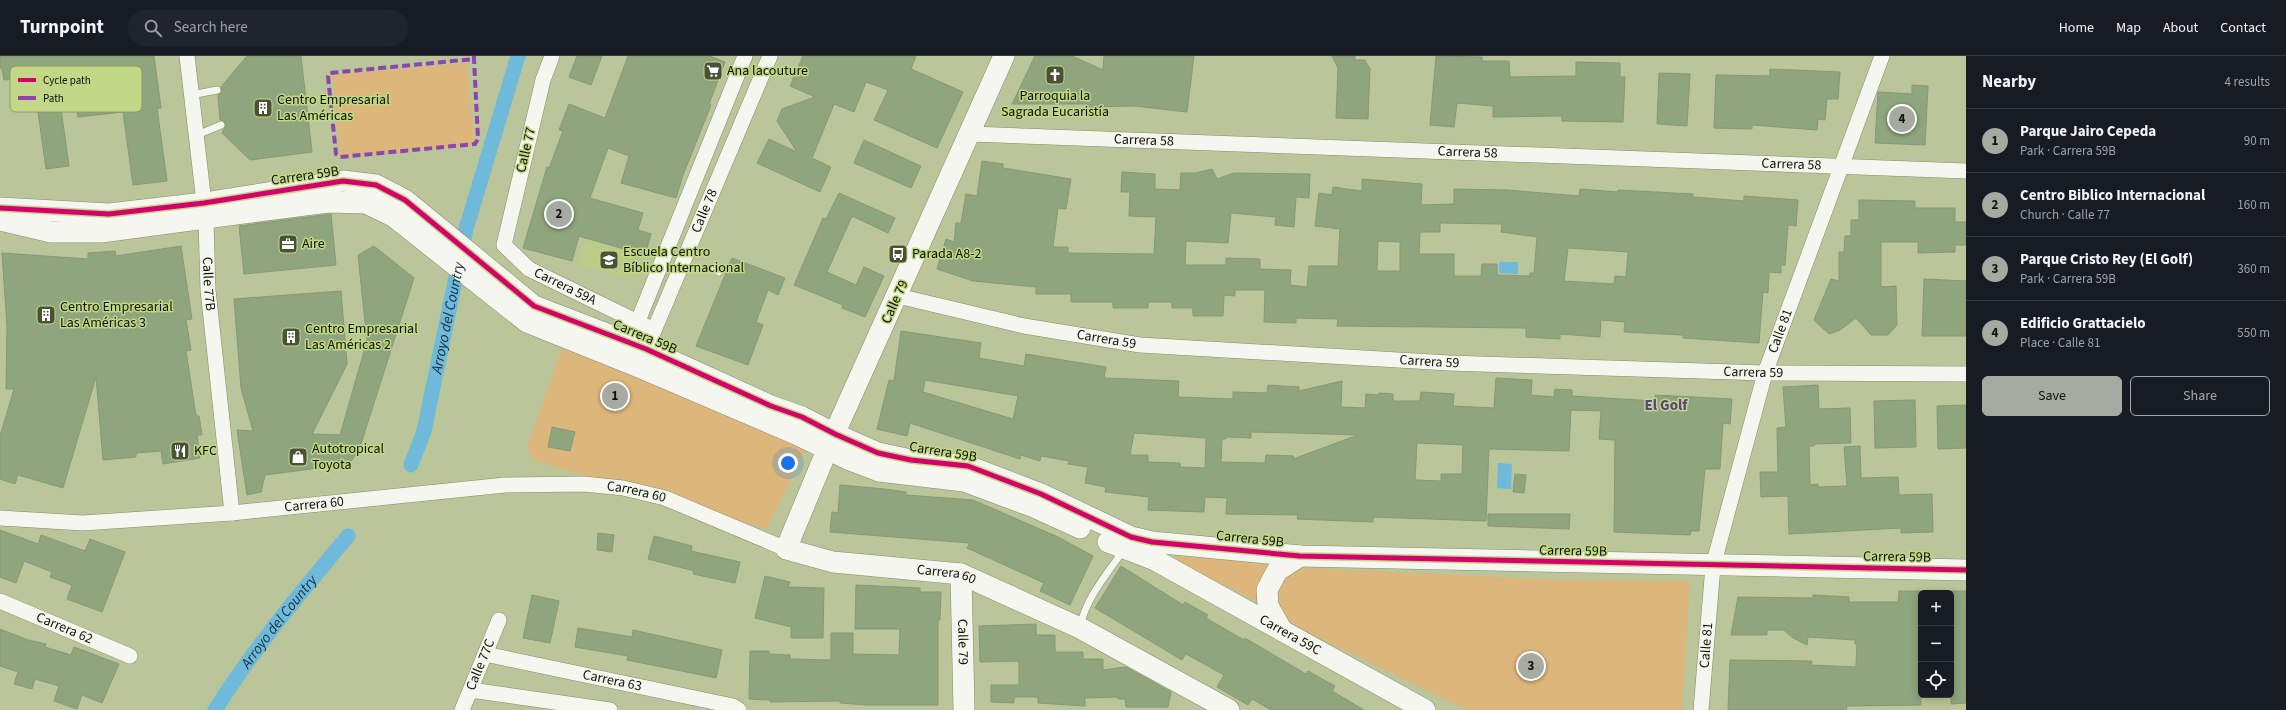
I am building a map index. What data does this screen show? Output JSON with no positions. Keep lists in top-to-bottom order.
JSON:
{
  "streets": {
    "street": [
      "Carrera 58",
      "Calle 77",
      "Carrera 59B",
      "Calle 78",
      "Calle 77B",
      "Carrera 59A",
      "Calle 79",
      "Calle 81",
      "Carrera 59",
      "Carrera 60",
      "Carrera 62",
      "Carrera 59C",
      "Calle 77C",
      "Carrera 63"
    ]
  },
  "crossings": [
    ["Carrera 58", "Calle 79"],
    ["Carrera 58", "Calle 81"],
    ["Calle 77", "Carrera 59A"],
    ["Carrera 59B", "Calle 78"],
    ["Carrera 59B", "Calle 77B"],
    ["Carrera 59B", "Carrera 59A"],
    ["Carrera 59B", "Calle 79"],
    ["Carrera 59B", "Calle 81"],
    ["Carrera 59B", "Carrera 59C"],
    ["Calle 78", "Carrera 59A"],
    ["Calle 77B", "Carrera 60"],
    ["Calle 79", "Carrera 59"],
    ["Calle 79", "Carrera 60"],
    ["Calle 81", "Carrera 59"],
    ["Calle 77C", "Carrera 63"]
  ],
  "districts": ["El Golf"],
  "water": ["Arroyo del Country"],
  "places": {
    "supermarket": ["Ana lacouture"],
    "church": ["Parroquia la Sagrada Eucaristía"],
    "building": ["Centro Empresarial Las Américas", "Centro Empresarial Las Américas 3", "Centro Empresarial Las Américas 2"],
    "office": ["Aire"],
    "bus stop": ["Parada A8-2"],
    "school or university": ["Escuela Centro Bíblico Internacional"],
    "restaurant": ["KFC"],
    "shop": ["Autotropical Toyota"]
  },
  "legend": ["Cycle path", "Path"],
  "page": {
    "header": "Turnpoint",
    "search": "Search here",
    "nav": [
      "Home",
      "Map",
      "About",
      "Contact"
    ],
    "heading": ["Nearby", "4 results"],
    "pins": [
      "4",
      "2",
      "1",
      "3"
    ],
    "list": [
      {
        "mark": "1",
        "name": "Parque Jairo Cepeda",
        "note": "Park · Carrera 59B",
        "value": "90 m"
      },
      {
        "mark": "2",
        "name": "Centro Biblico Internacional",
        "note": "Church · Calle 77",
        "value": "160 m"
      },
      {
        "mark": "3",
        "name": "Parque Cristo Rey (El Golf)",
        "note": "Park · Carrera 59B",
        "value": "360 m"
      },
      {
        "mark": "4",
        "name": "Edificio Grattacielo",
        "note": "Place · Calle 81",
        "value": "550 m"
      }
    ],
    "buttons": ["Save", "Share"],
    "map_buttons": ["+", "−"]
  }
}
